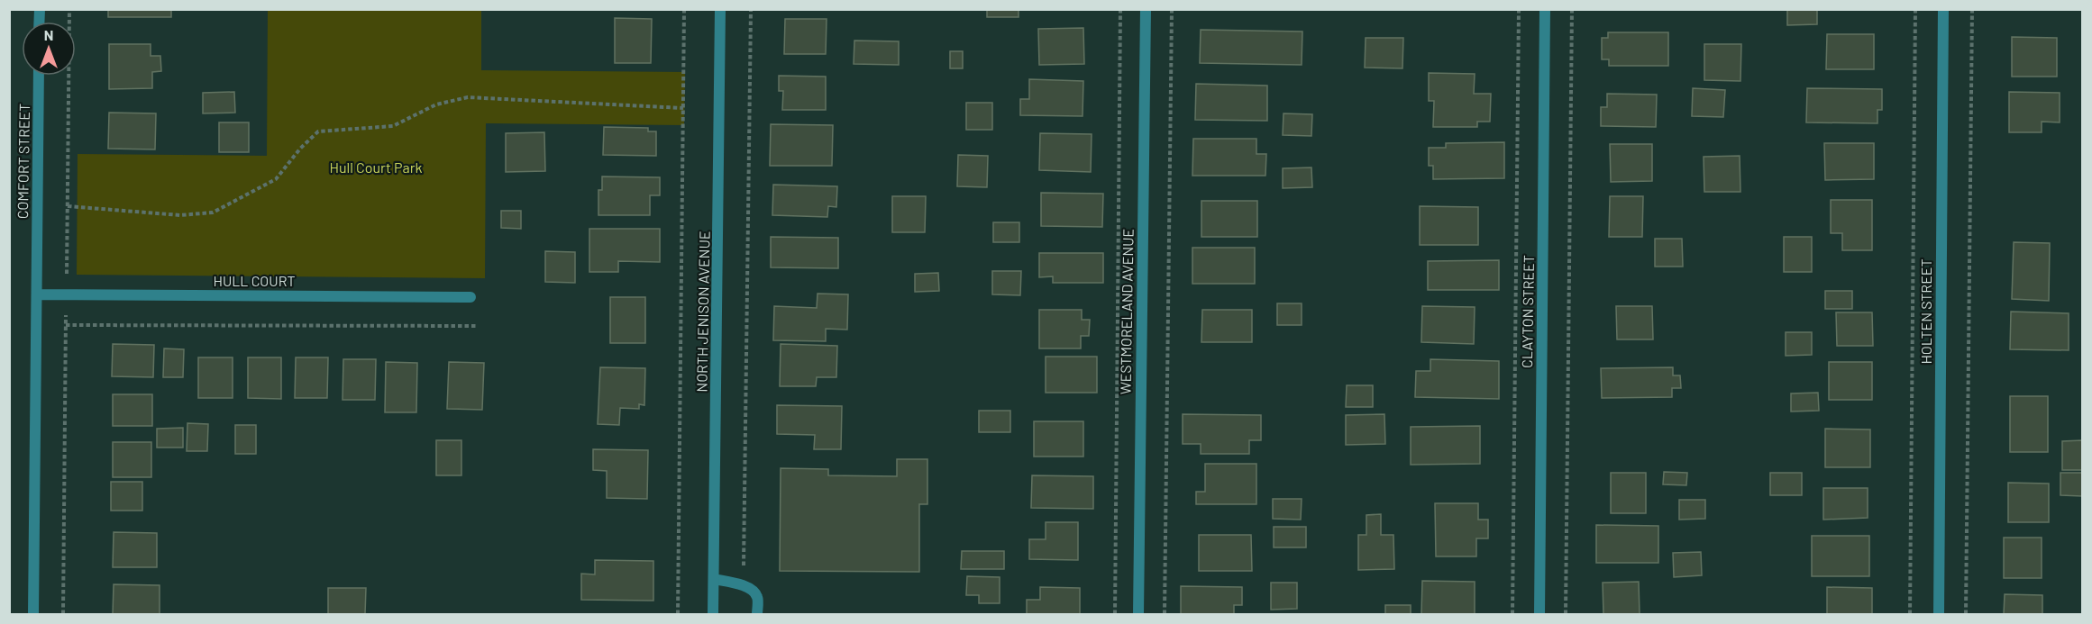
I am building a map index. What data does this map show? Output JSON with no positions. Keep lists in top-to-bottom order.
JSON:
{
  "streets": {
    "street": [
      "COMFORT STREET",
      "HULL COURT",
      "NORTH JENISON AVENUE",
      "WESTMORELAND AVENUE",
      "CLAYTON STREET",
      "HOLTEN STREET"
    ]
  },
  "crossings": [
    ["COMFORT STREET", "HULL COURT"]
  ],
  "parks": ["Hull Court Park"],
  "north": "top"
}
